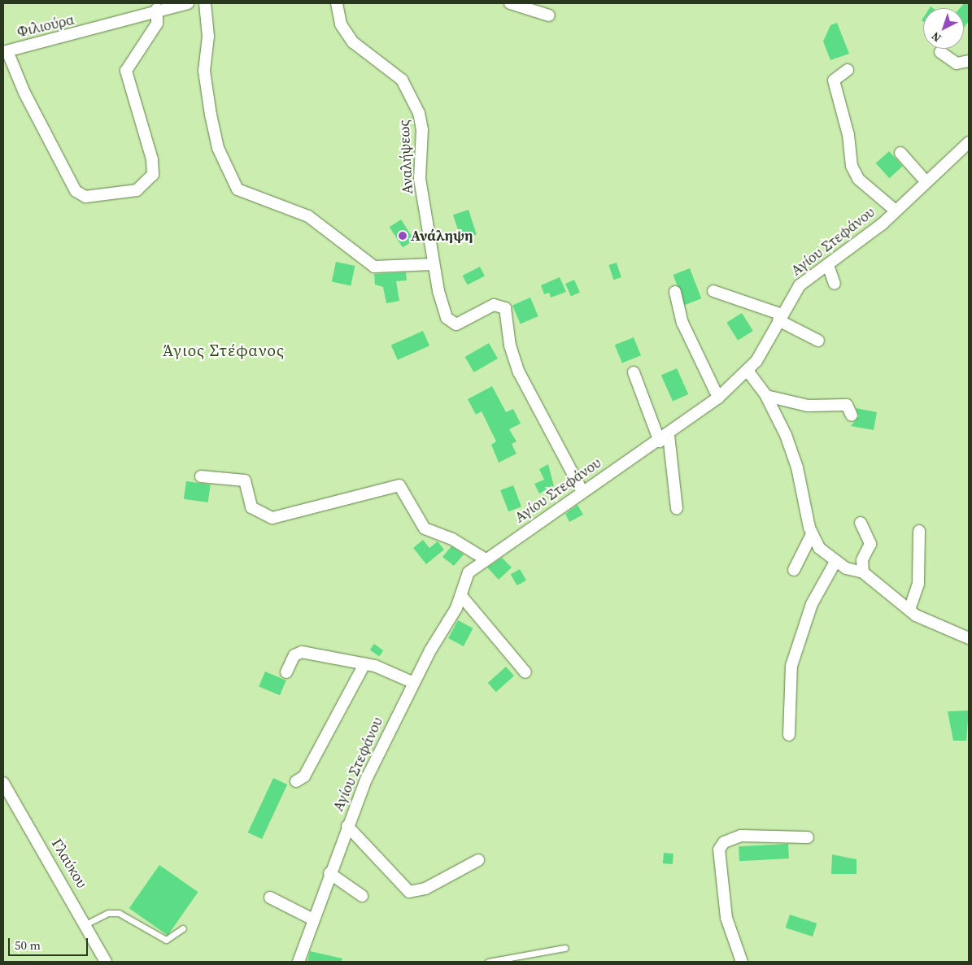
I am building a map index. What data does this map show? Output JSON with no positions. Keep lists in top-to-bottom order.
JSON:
{
  "streets": {
    "street": [
      "Φιλιούρα",
      "Αναλήψεως",
      "Αγίου Στεφάνου",
      "Γλαύκου"
    ]
  },
  "crossings": [
    ["Αναλήψεως", "Αγίου Στεφάνου"]
  ],
  "districts": ["Άγιος Στέφανος"],
  "places": ["Ανάληψη"],
  "scale_bar": "50 m",
  "north": "bottom left"
}
